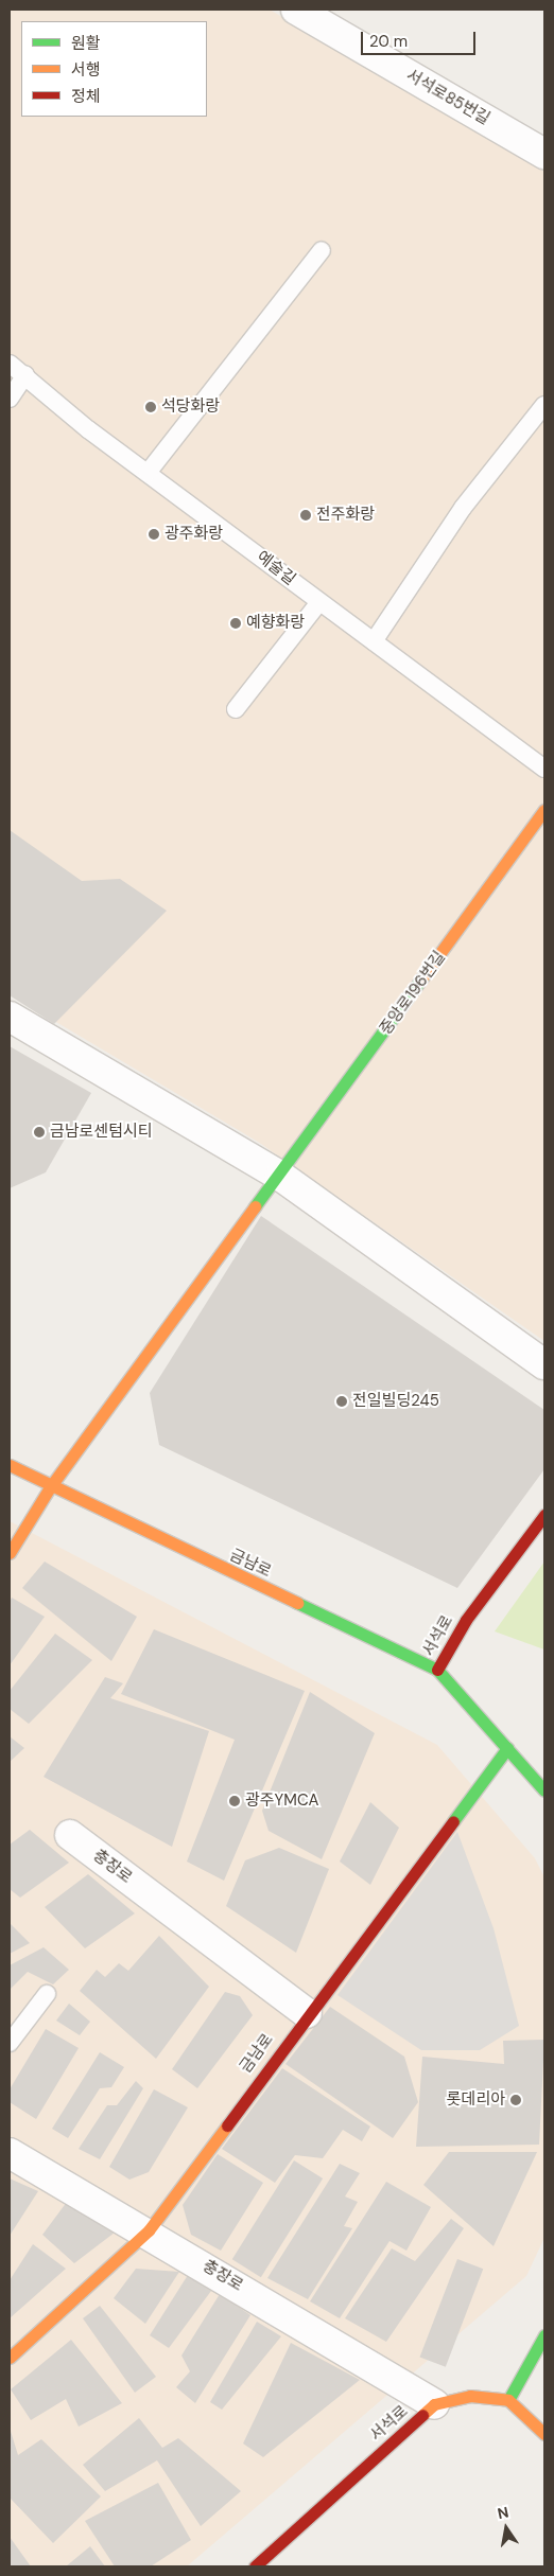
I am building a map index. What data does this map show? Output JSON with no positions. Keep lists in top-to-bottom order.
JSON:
{
  "streets": {
    "street": [
      "서석로85번길",
      "중앙로196번길",
      "금남로",
      "서석로",
      "충장로"
    ],
    "lane": ["예술길"]
  },
  "crossings": [
    ["금남로", "서석로"],
    ["금남로", "충장로"],
    ["서석로", "충장로"]
  ],
  "places": [
    "석당화랑",
    "전주화랑",
    "광주화랑",
    "예향화랑",
    "금남로센텀시티",
    "전일빌딩245",
    "광주YMCA",
    "롯데리아"
  ],
  "legend": ["원활", "서행", "정체"],
  "scale_bar": "20 m",
  "north": "top"
}
